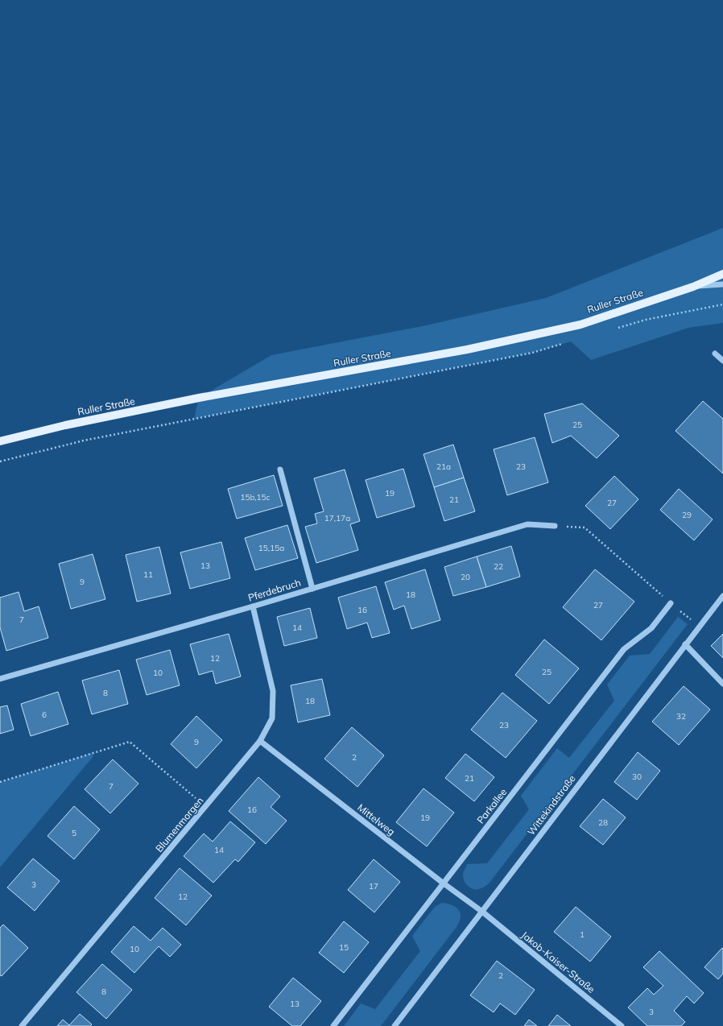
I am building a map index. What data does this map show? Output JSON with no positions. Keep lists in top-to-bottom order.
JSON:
{
  "streets": {
    "main road": ["Ruller Straße"],
    "street": [
      "Pferdebruch",
      "Wittekindstraße",
      "Parkallee",
      "Mittelweg",
      "Blumenmorgen",
      "Jakob-Kaiser-Straße"
    ]
  },
  "crossings": [
    ["Pferdebruch", "Blumenmorgen"],
    ["Wittekindstraße", "Mittelweg"],
    ["Wittekindstraße", "Jakob-Kaiser-Straße"],
    ["Parkallee", "Mittelweg"],
    ["Mittelweg", "Blumenmorgen"],
    ["Mittelweg", "Jakob-Kaiser-Straße"]
  ],
  "house_numbers": [
    "25",
    "21a",
    "23",
    "19",
    "15b,15c",
    "21",
    "27",
    "29",
    "17,17a",
    "15,15a",
    "13",
    "22",
    "11",
    "20",
    "9",
    "18",
    "27",
    "16",
    "7",
    "14",
    "12",
    "25",
    "10",
    "8",
    "18",
    "6",
    "32",
    "23",
    "9",
    "2",
    "30",
    "21",
    "7",
    "16",
    "19",
    "28",
    "5",
    "14",
    "3",
    "17",
    "12",
    "1",
    "15",
    "10",
    "2",
    "8",
    "13",
    "3"
  ]
}
